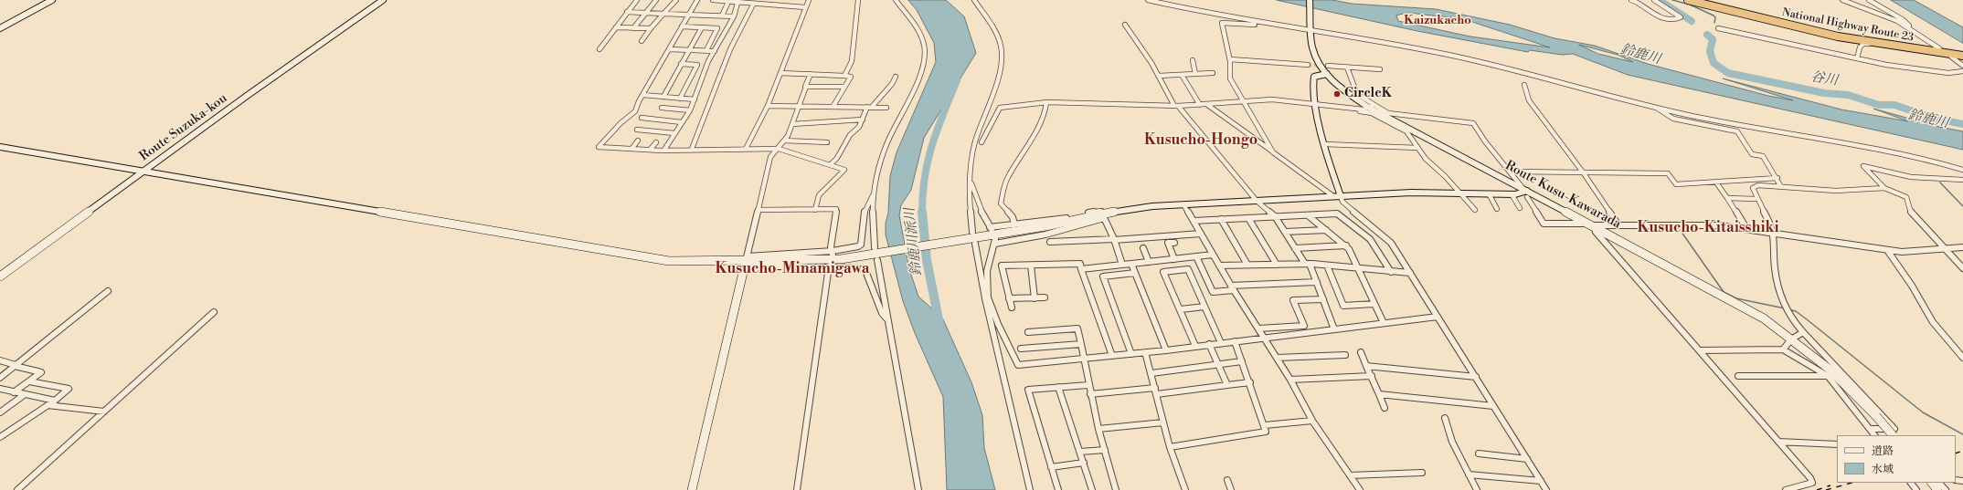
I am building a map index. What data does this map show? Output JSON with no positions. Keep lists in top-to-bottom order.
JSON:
{
  "streets": {
    "highway": ["National Highway Route 23"],
    "street": ["Route Suzuka-kou", "Route Kusu-Kawarada"]
  },
  "districts": [
    "Kaizukacho",
    "Kusucho-Hongo",
    "Kusucho-Kitaisshiki",
    "Kusucho-Minamigawa"
  ],
  "water": ["鈴鹿川", "谷川", "鈴鹿川派川"],
  "places": ["CircleK"],
  "legend": ["道路", "水域"]
}
